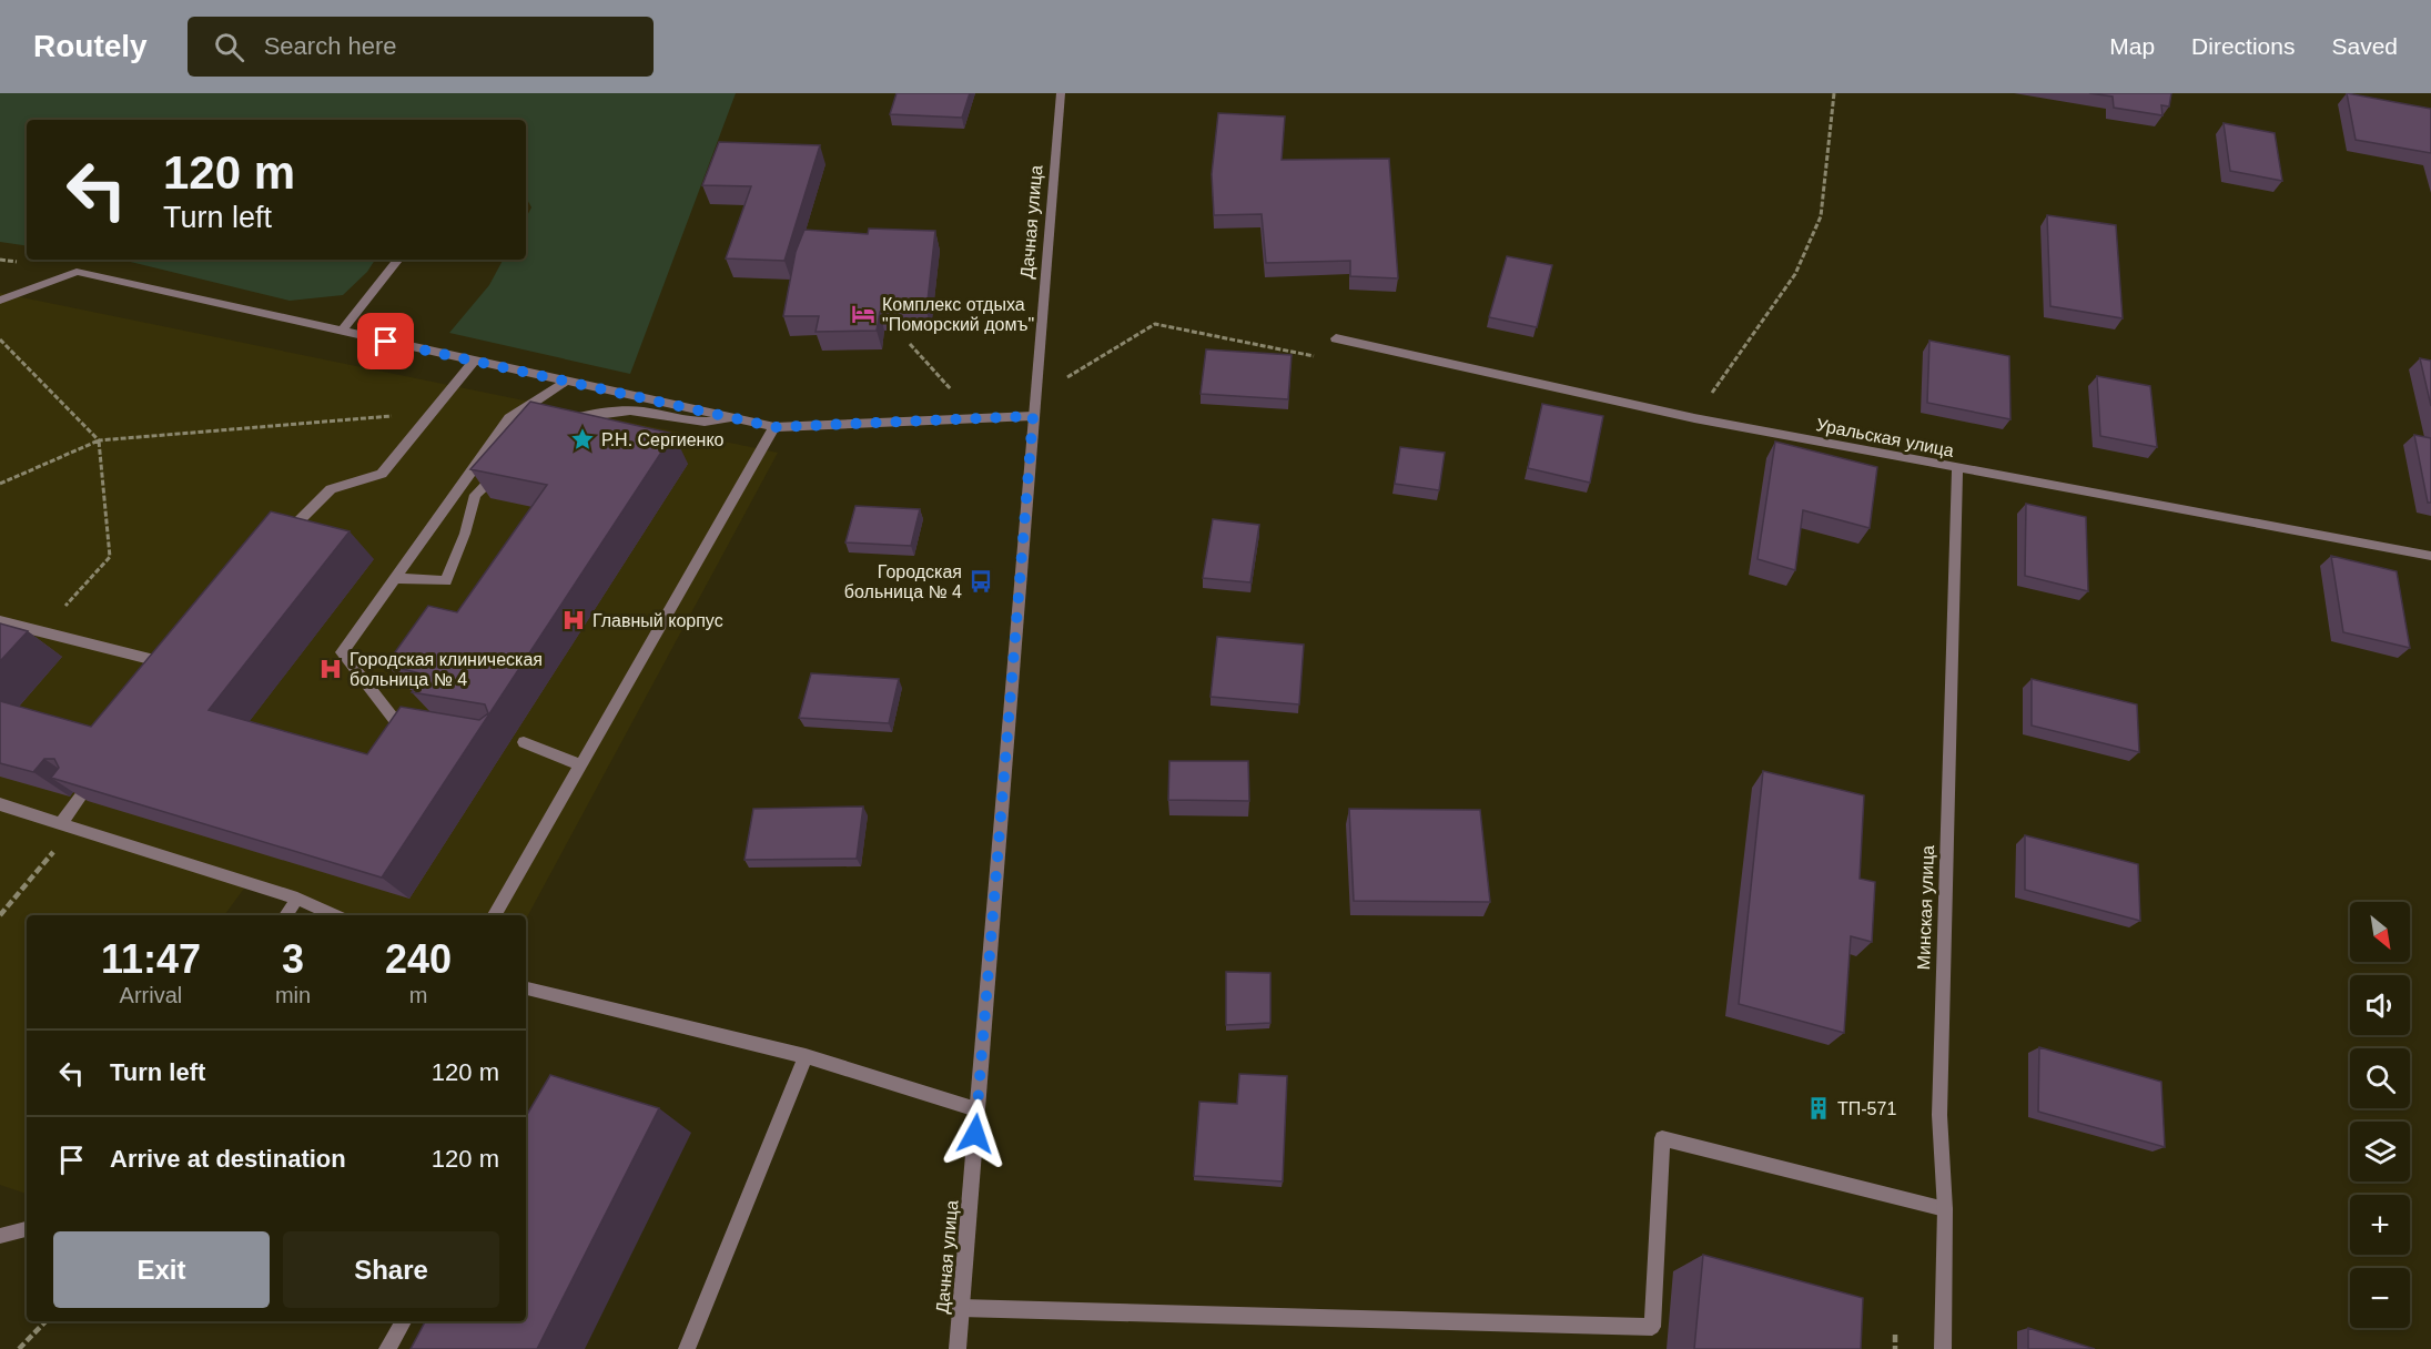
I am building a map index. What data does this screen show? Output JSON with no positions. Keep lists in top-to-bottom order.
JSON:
{
  "streets": {
    "street": ["Дачная улица", "Уральская улица", "Минская улица"]
  },
  "crossings": [
    ["Уральская улица", "Минская улица"]
  ],
  "places": {
    "hotel": ["Комплекс отдыха \"Поморский домъ\""],
    "place": ["Р.Н. Сергиенко"],
    "bus stop": ["Городская больница № 4"],
    "hospital": ["Главный корпус", "Городская клиническая больница № 4"],
    "building": ["ТП-571"]
  },
  "north": "bottom right",
  "page": {
    "header": "Routely",
    "search": "Search here",
    "nav": ["Map", "Directions", "Saved"],
    "turn": ["120 m", "Turn left"],
    "map_buttons": ["+", "−"],
    "eta": [
      "11:47",
      "Arrival",
      "3",
      "min",
      "240",
      "m"
    ],
    "list": [
      {
        "name": "Turn left",
        "value": "120 m"
      },
      {
        "name": "Arrive at destination",
        "value": "120 m"
      }
    ],
    "buttons": ["Exit", "Share"]
  }
}
